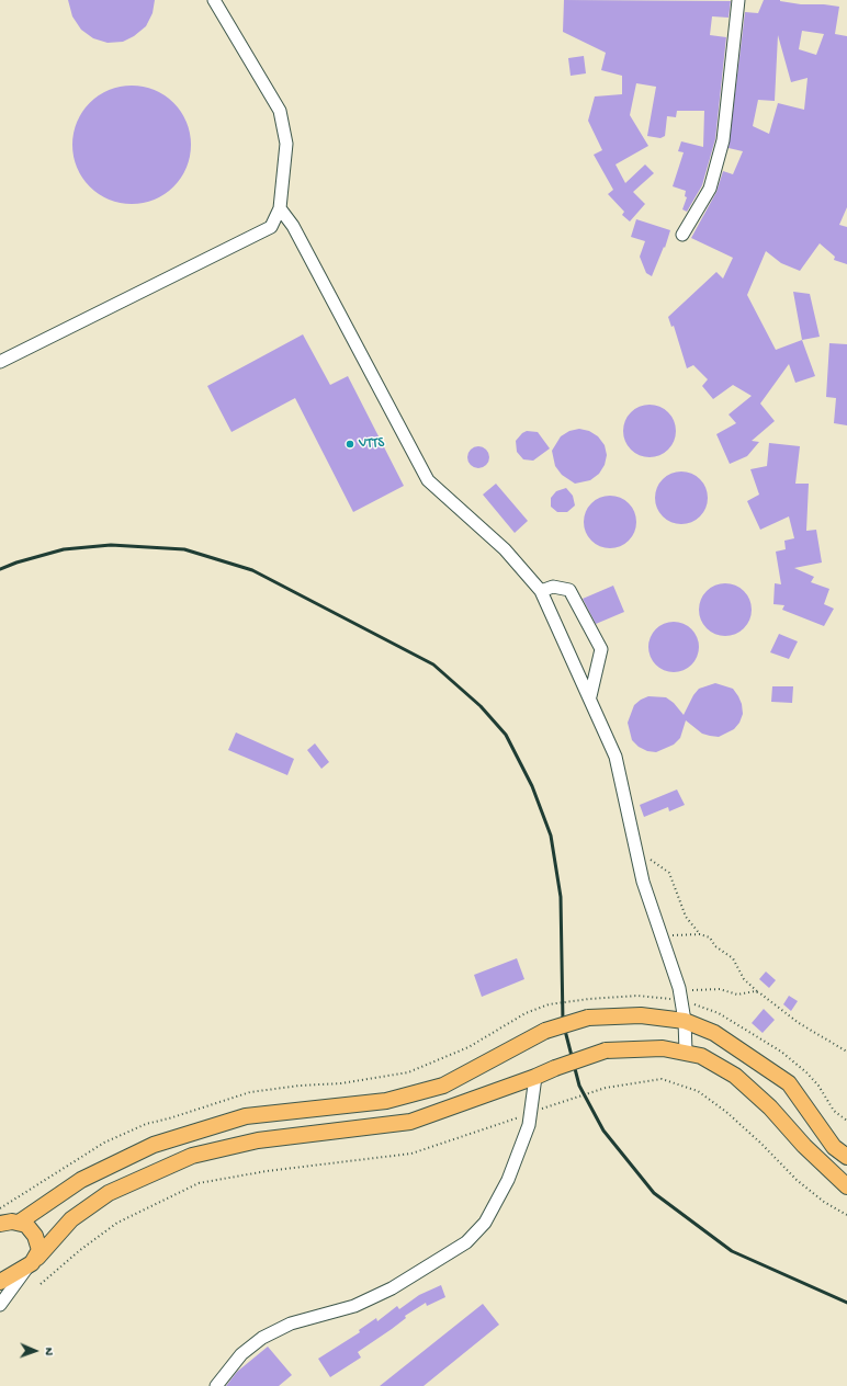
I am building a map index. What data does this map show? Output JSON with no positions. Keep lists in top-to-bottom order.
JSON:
{
  "places": ["VTTS"],
  "north": "right"
}
